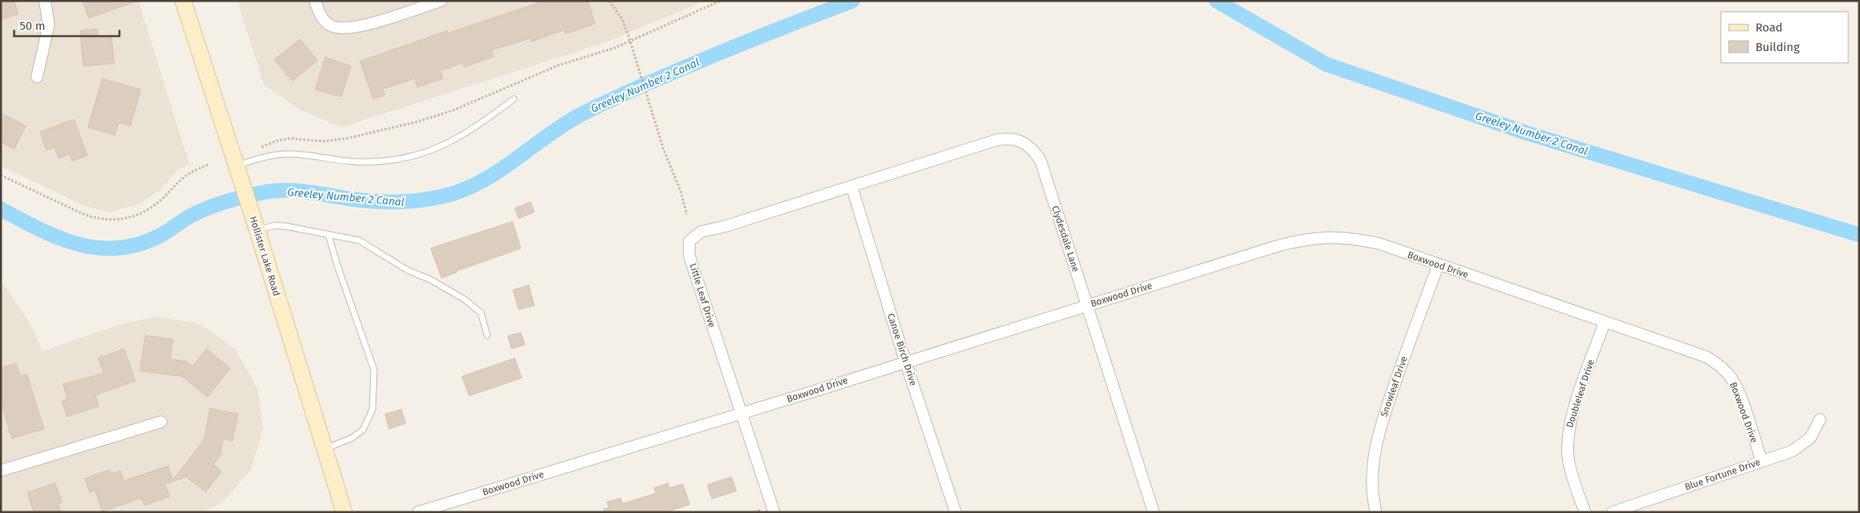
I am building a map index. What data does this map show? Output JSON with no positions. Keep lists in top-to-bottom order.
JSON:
{
  "streets": {
    "street": [
      "Clydesdale Lane",
      "Hollister Lake Road",
      "Boxwood Drive",
      "Little Leaf Drive",
      "Canoe Birch Drive",
      "Snowleaf Drive",
      "Doubleleaf Drive",
      "Blue Fortune Drive"
    ]
  },
  "crossings": [
    ["Clydesdale Lane", "Boxwood Drive"],
    ["Clydesdale Lane", "Little Leaf Drive"],
    ["Clydesdale Lane", "Canoe Birch Drive"],
    ["Boxwood Drive", "Little Leaf Drive"],
    ["Boxwood Drive", "Canoe Birch Drive"],
    ["Boxwood Drive", "Snowleaf Drive"],
    ["Boxwood Drive", "Doubleleaf Drive"],
    ["Boxwood Drive", "Blue Fortune Drive"],
    ["Little Leaf Drive", "Canoe Birch Drive"]
  ],
  "water": ["Greeley Number 2 Canal"],
  "legend": ["Road", "Building"],
  "scale_bar": "50 m"
}
